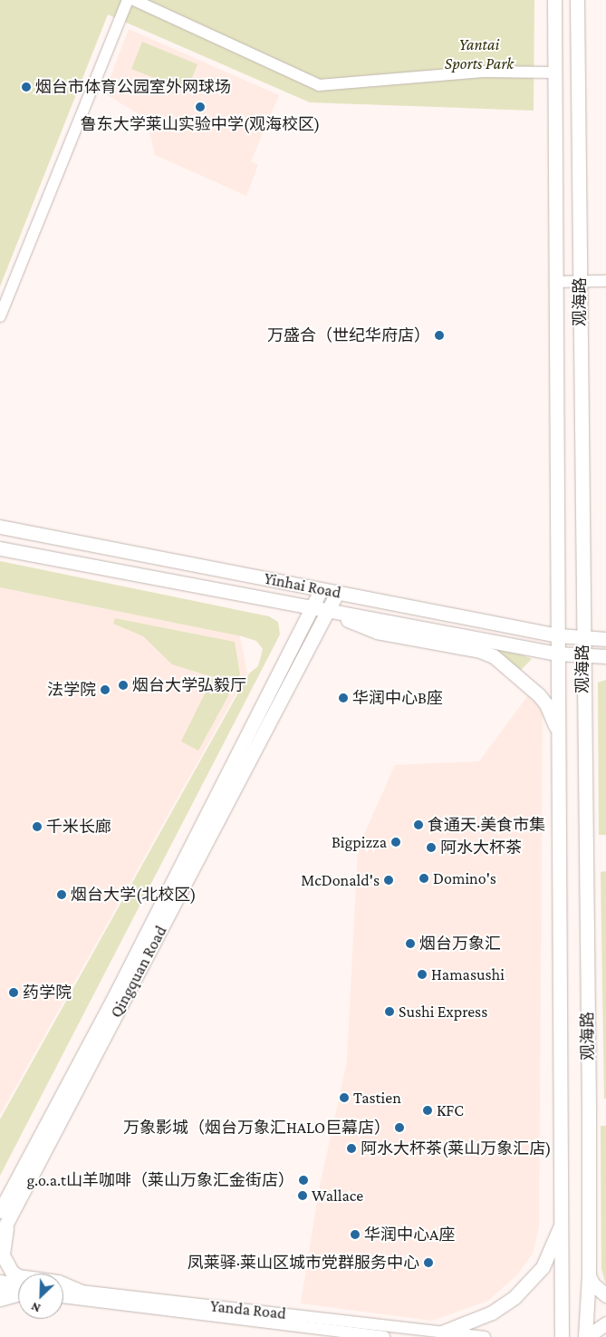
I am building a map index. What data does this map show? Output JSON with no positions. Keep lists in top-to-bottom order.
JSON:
{
  "streets": {
    "main road": ["观海路", "Yinhai Road", "Qingquan Road"],
    "street": ["Yanda Road"]
  },
  "crossings": [
    ["观海路", "Yinhai Road"],
    ["Yinhai Road", "Qingquan Road"]
  ],
  "parks": ["Yantai Sports Park"],
  "places": [
    "烟台市体育公园室外网球场",
    "鲁东大学莱山实验中学(观海校区)",
    "万盛合（世纪华府店）",
    "烟台大学弘毅厅",
    "法学院",
    "华润中心B座",
    "食通天·美食市集",
    "千米长廊",
    "Bigpizza",
    "阿水大杯茶",
    "Domino's",
    "McDonald's",
    "烟台大学(北校区)",
    "烟台万象汇",
    "Hamasushi",
    "药学院",
    "Sushi Express",
    "Tastien",
    "KFC",
    "万象影城（烟台万象汇HALO巨幕店）",
    "阿水大杯茶(莱山万象汇店)",
    "g.o.a.t山羊咖啡（莱山万象汇金街店）",
    "Wallace",
    "华润中心A座",
    "凤莱驿·莱山区城市党群服务中心"
  ],
  "north": "bottom left"
}
